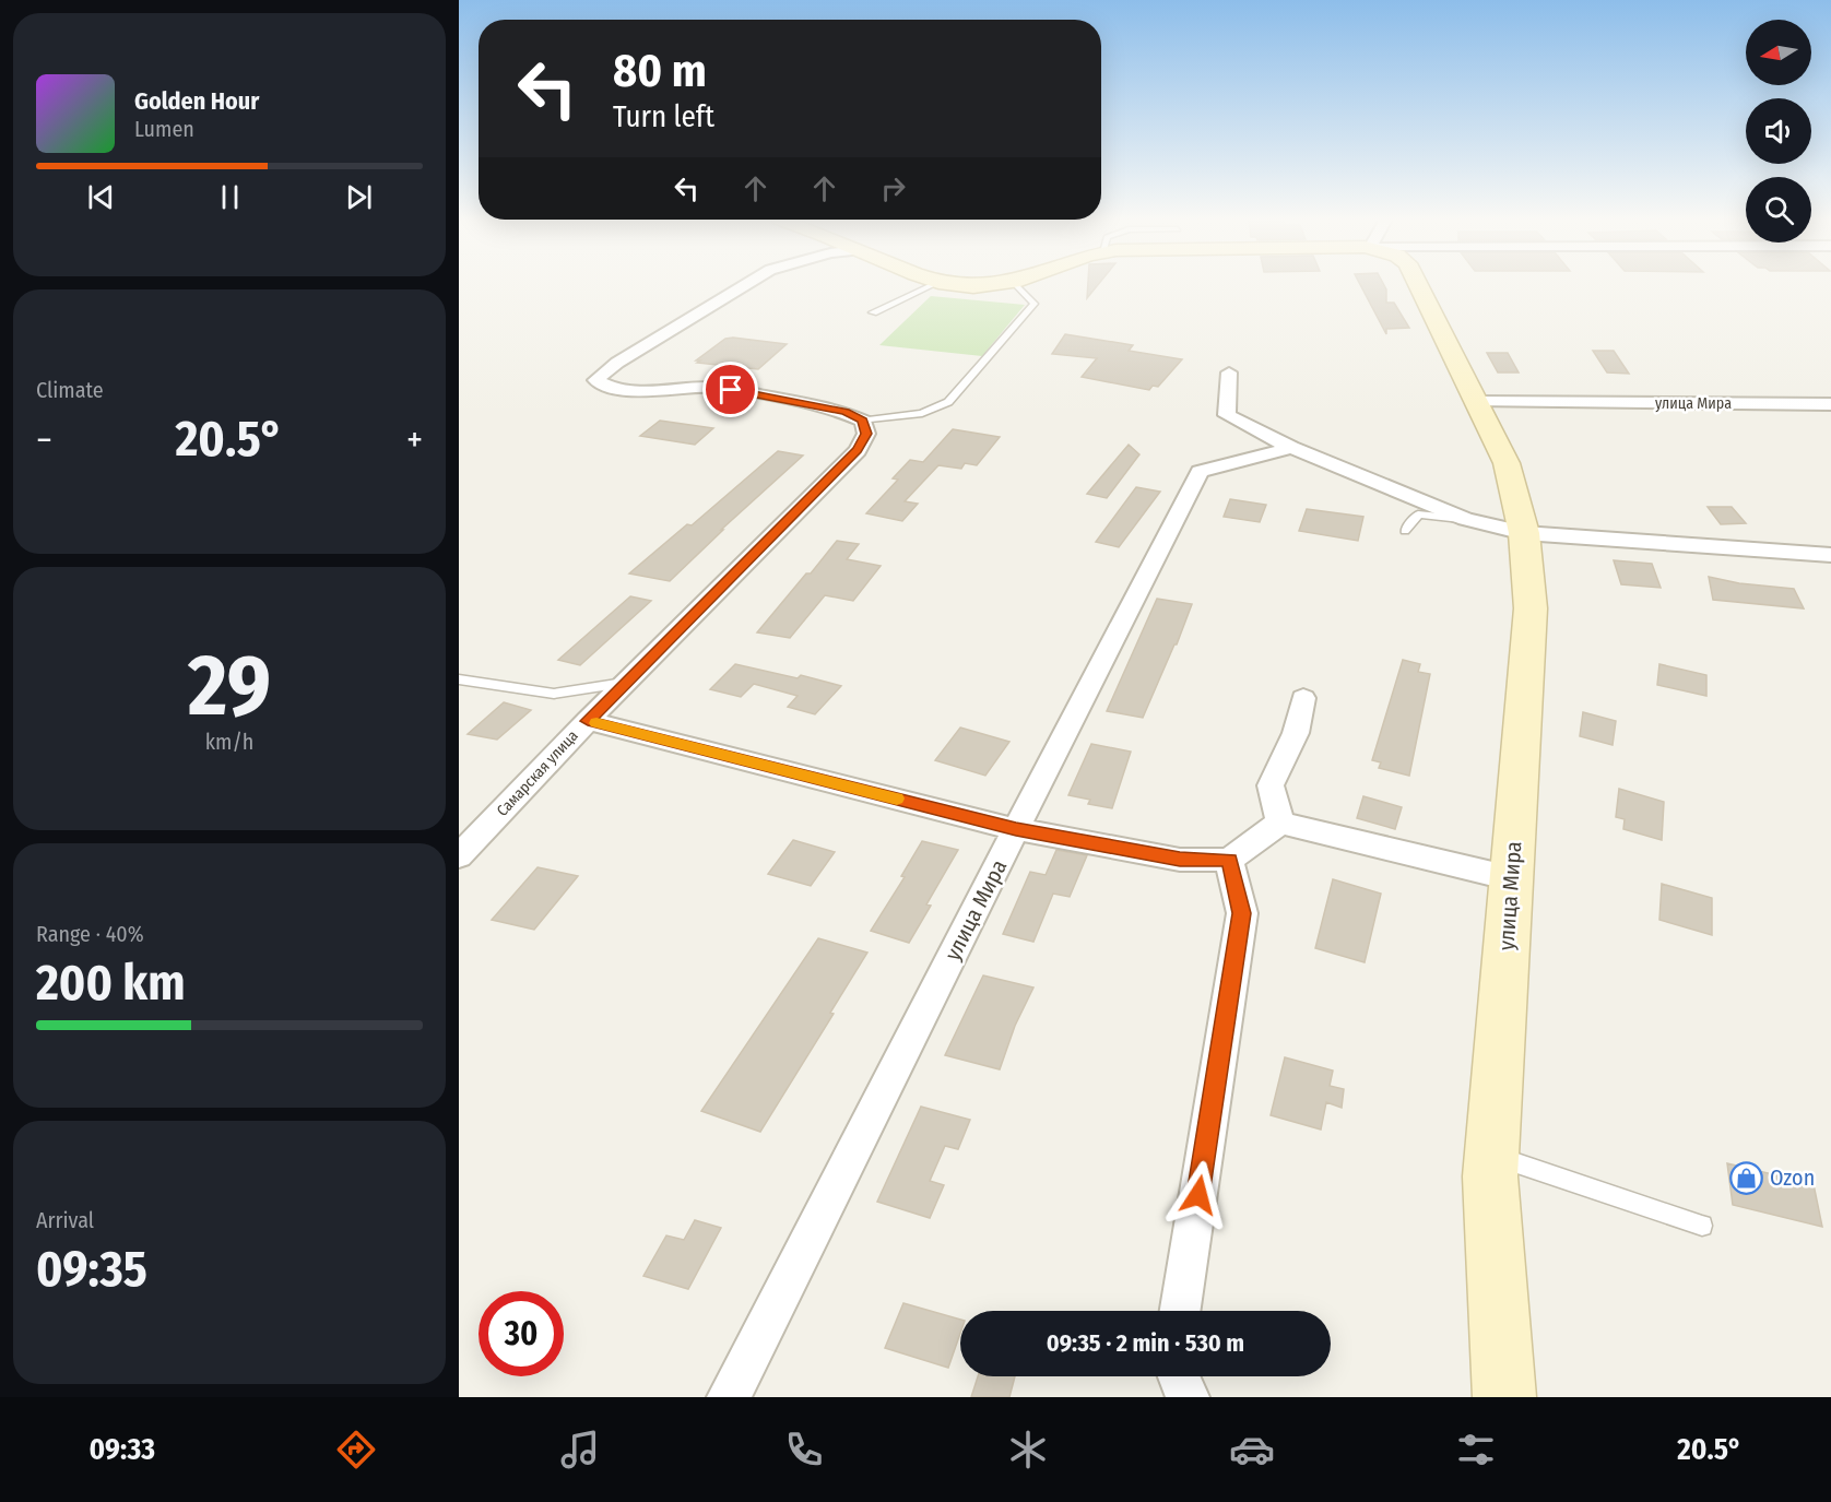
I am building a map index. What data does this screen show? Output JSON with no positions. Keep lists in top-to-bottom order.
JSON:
{
  "streets": {
    "street": ["улица Мира", "Самарская улица"]
  },
  "places": {
    "shop": ["Ozon"]
  },
  "north": "left",
  "page": {
    "turn": ["80 m", "Turn left"],
    "song": ["Golden Hour", "Lumen"],
    "tile": [
      "Climate",
      ["29", "km/h"],
      ["Range · 40%", "200 km"],
      ["Arrival", "09:35"]
    ],
    "heat": ["−", "20.5°", "+"],
    "limit": "30",
    "trip": "09:35 · 2 min · 530 m",
    "tabs": ["09:33", "20.5°"]
  }
}
